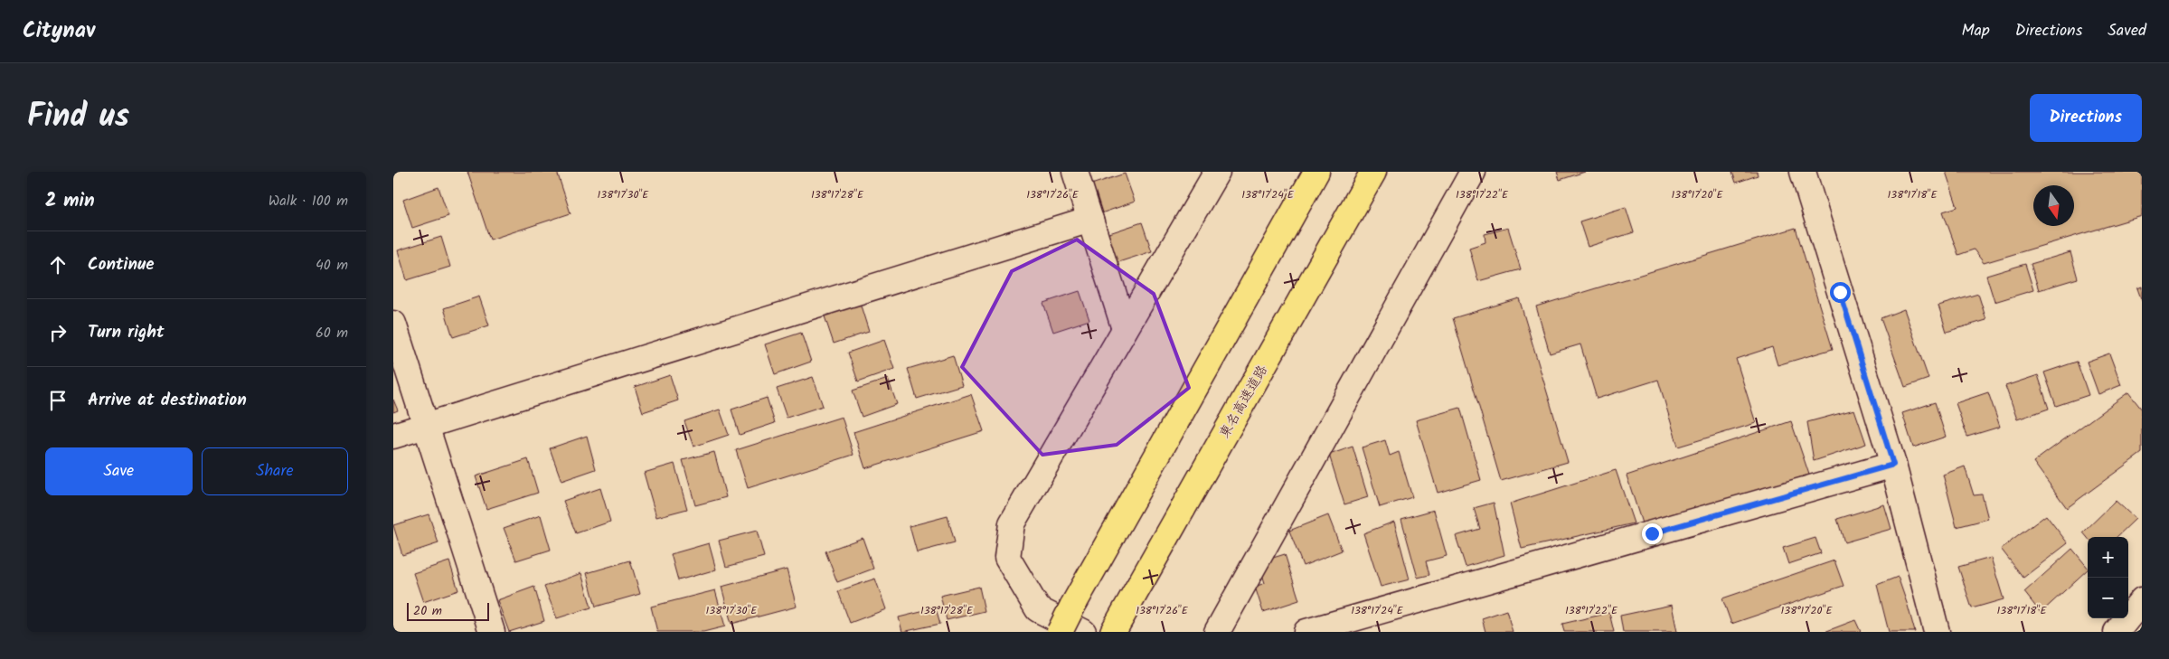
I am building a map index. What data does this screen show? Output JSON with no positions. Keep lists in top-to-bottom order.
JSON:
{
  "streets": {
    "highway": ["東名高速道路"]
  },
  "scale_bar": "20 m",
  "north": "bottom",
  "page": {
    "header": "Citynav",
    "nav": ["Map", "Directions", "Saved"],
    "title": "Find us",
    "buttons": [
      "Directions",
      ["Save", "Share"]
    ],
    "heading": ["2 min", "Walk · 100 m"],
    "list": [
      ["Continue", "40 m"],
      ["Turn right", "60 m"],
      "Arrive at destination"
    ],
    "map_buttons": ["+", "−"],
    "scale": "20 m"
  },
  "coordinates": [
    "138°17'30\"E",
    "138°17'20\"E",
    "138°17'18\"E",
    "138°17'28\"E",
    "138°17'26\"E",
    "138°17'24\"E",
    "138°17'22\"E"
  ]
}
